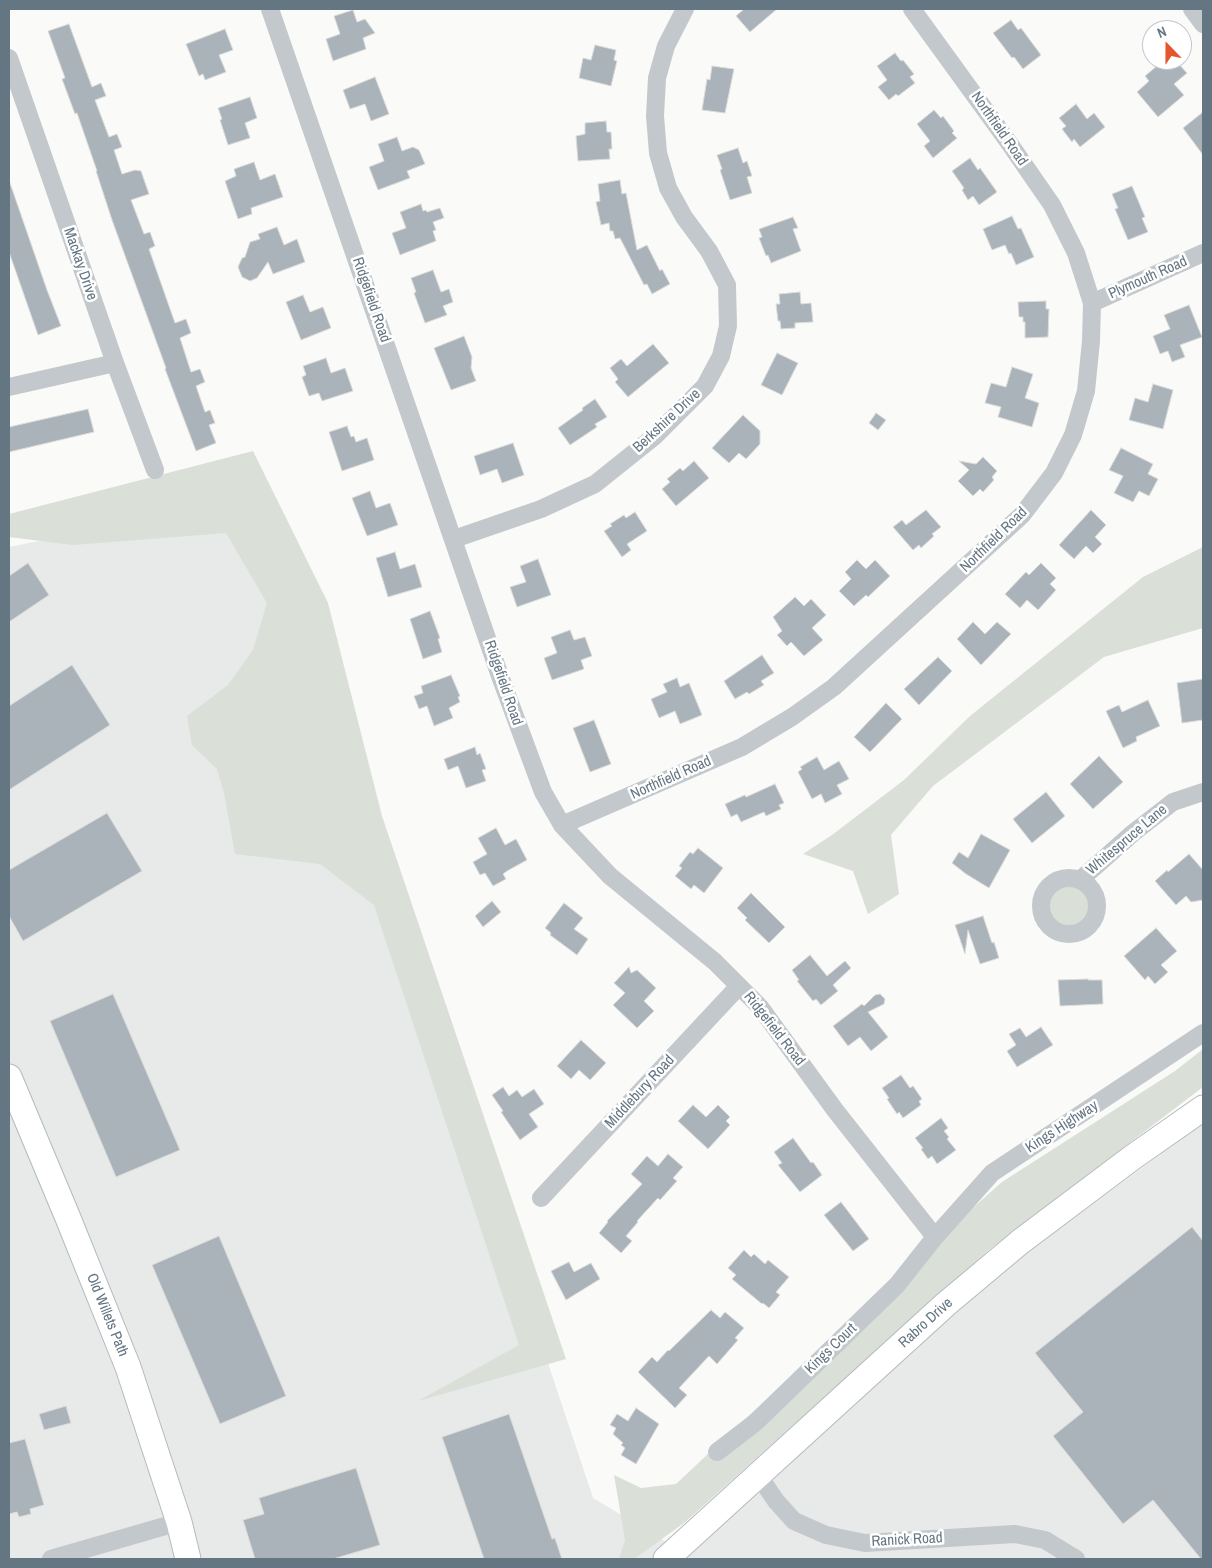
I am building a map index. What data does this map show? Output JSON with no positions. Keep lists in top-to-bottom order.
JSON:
{
  "streets": {
    "main road": ["Old Willets Path", "Rabro Drive"],
    "street": [
      "Northfield Road",
      "Mackay Drive",
      "Plymouth Road",
      "Ridgefield Road",
      "Berkshire Drive",
      "Whitespruce Lane",
      "Middlebury Road",
      "Kings Highway",
      "Kings Court",
      "Ranick Road"
    ]
  },
  "crossings": [
    ["Northfield Road", "Plymouth Road"],
    ["Northfield Road", "Ridgefield Road"],
    ["Ridgefield Road", "Berkshire Drive"],
    ["Ridgefield Road", "Middlebury Road"],
    ["Ridgefield Road", "Kings Highway"],
    ["Ridgefield Road", "Kings Court"],
    ["Kings Highway", "Kings Court"],
    ["Rabro Drive", "Ranick Road"]
  ],
  "north": "top"
}
